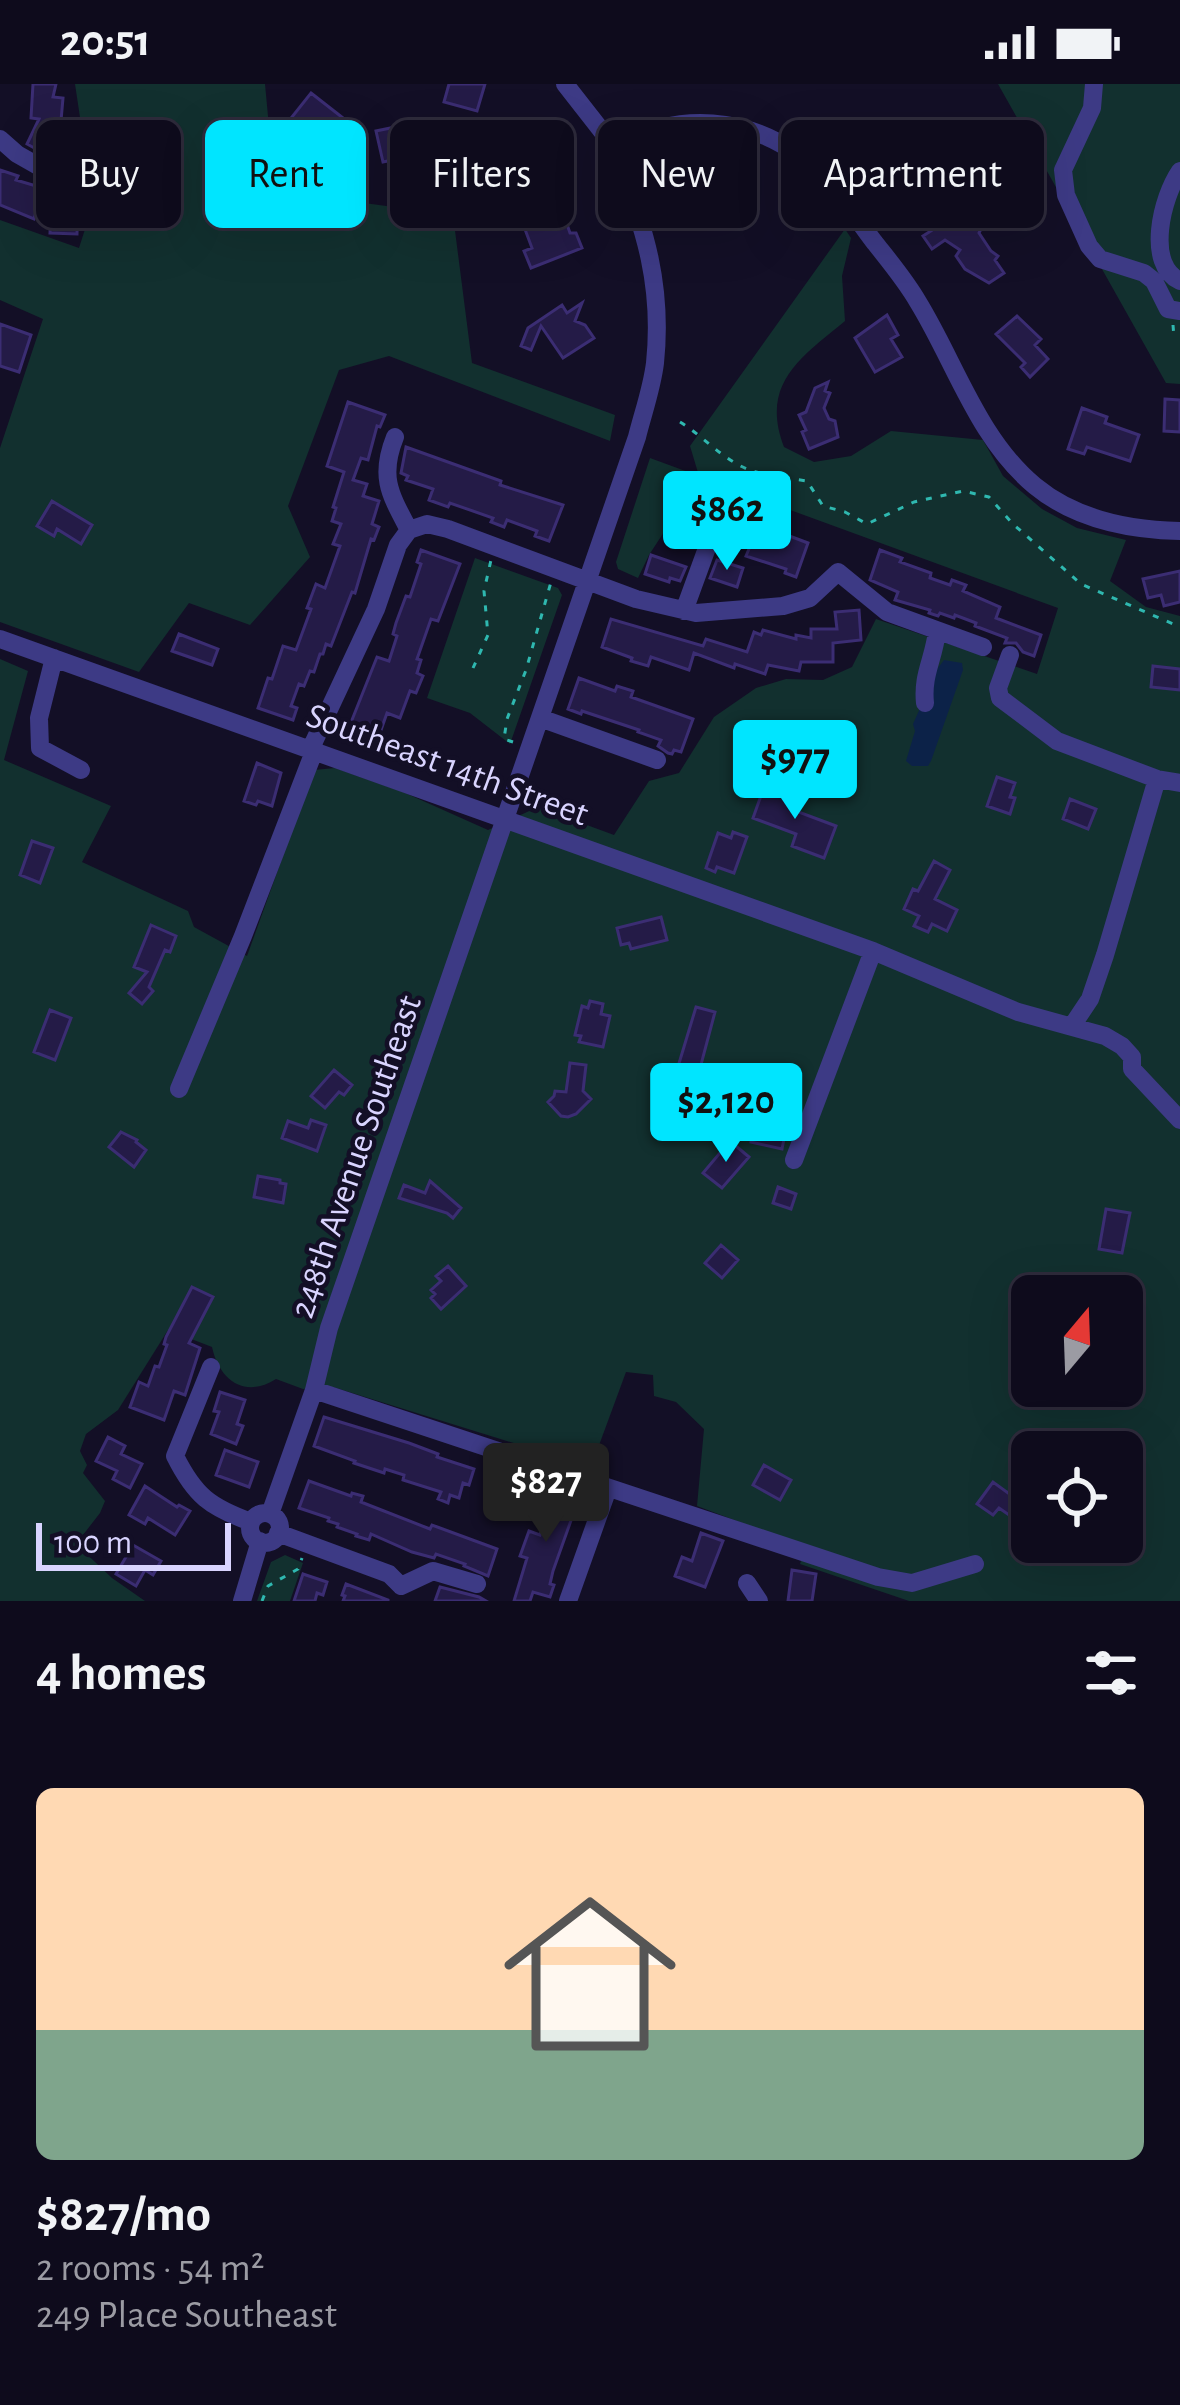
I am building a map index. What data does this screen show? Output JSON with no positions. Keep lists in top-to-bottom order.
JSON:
{
  "streets": {
    "street": ["Southeast 14th Street", "248th Avenue Southeast"]
  },
  "crossings": [
    ["Southeast 14th Street", "248th Avenue Southeast"]
  ],
  "scale_bar": "100 m",
  "north": "top",
  "page": {
    "status": "20:51",
    "chip": [
      "Buy",
      "Rent",
      "Filters",
      "New",
      "Apartment"
    ],
    "price": [
      "$862",
      "$977",
      "$2,120",
      "$827"
    ],
    "scale": "100 m",
    "heading": "4 homes",
    "list": [
      {
        "name": "$827/mo",
        "note": "2 rooms · 54 m² · 249 Place Southeast"
      }
    ]
  }
}
